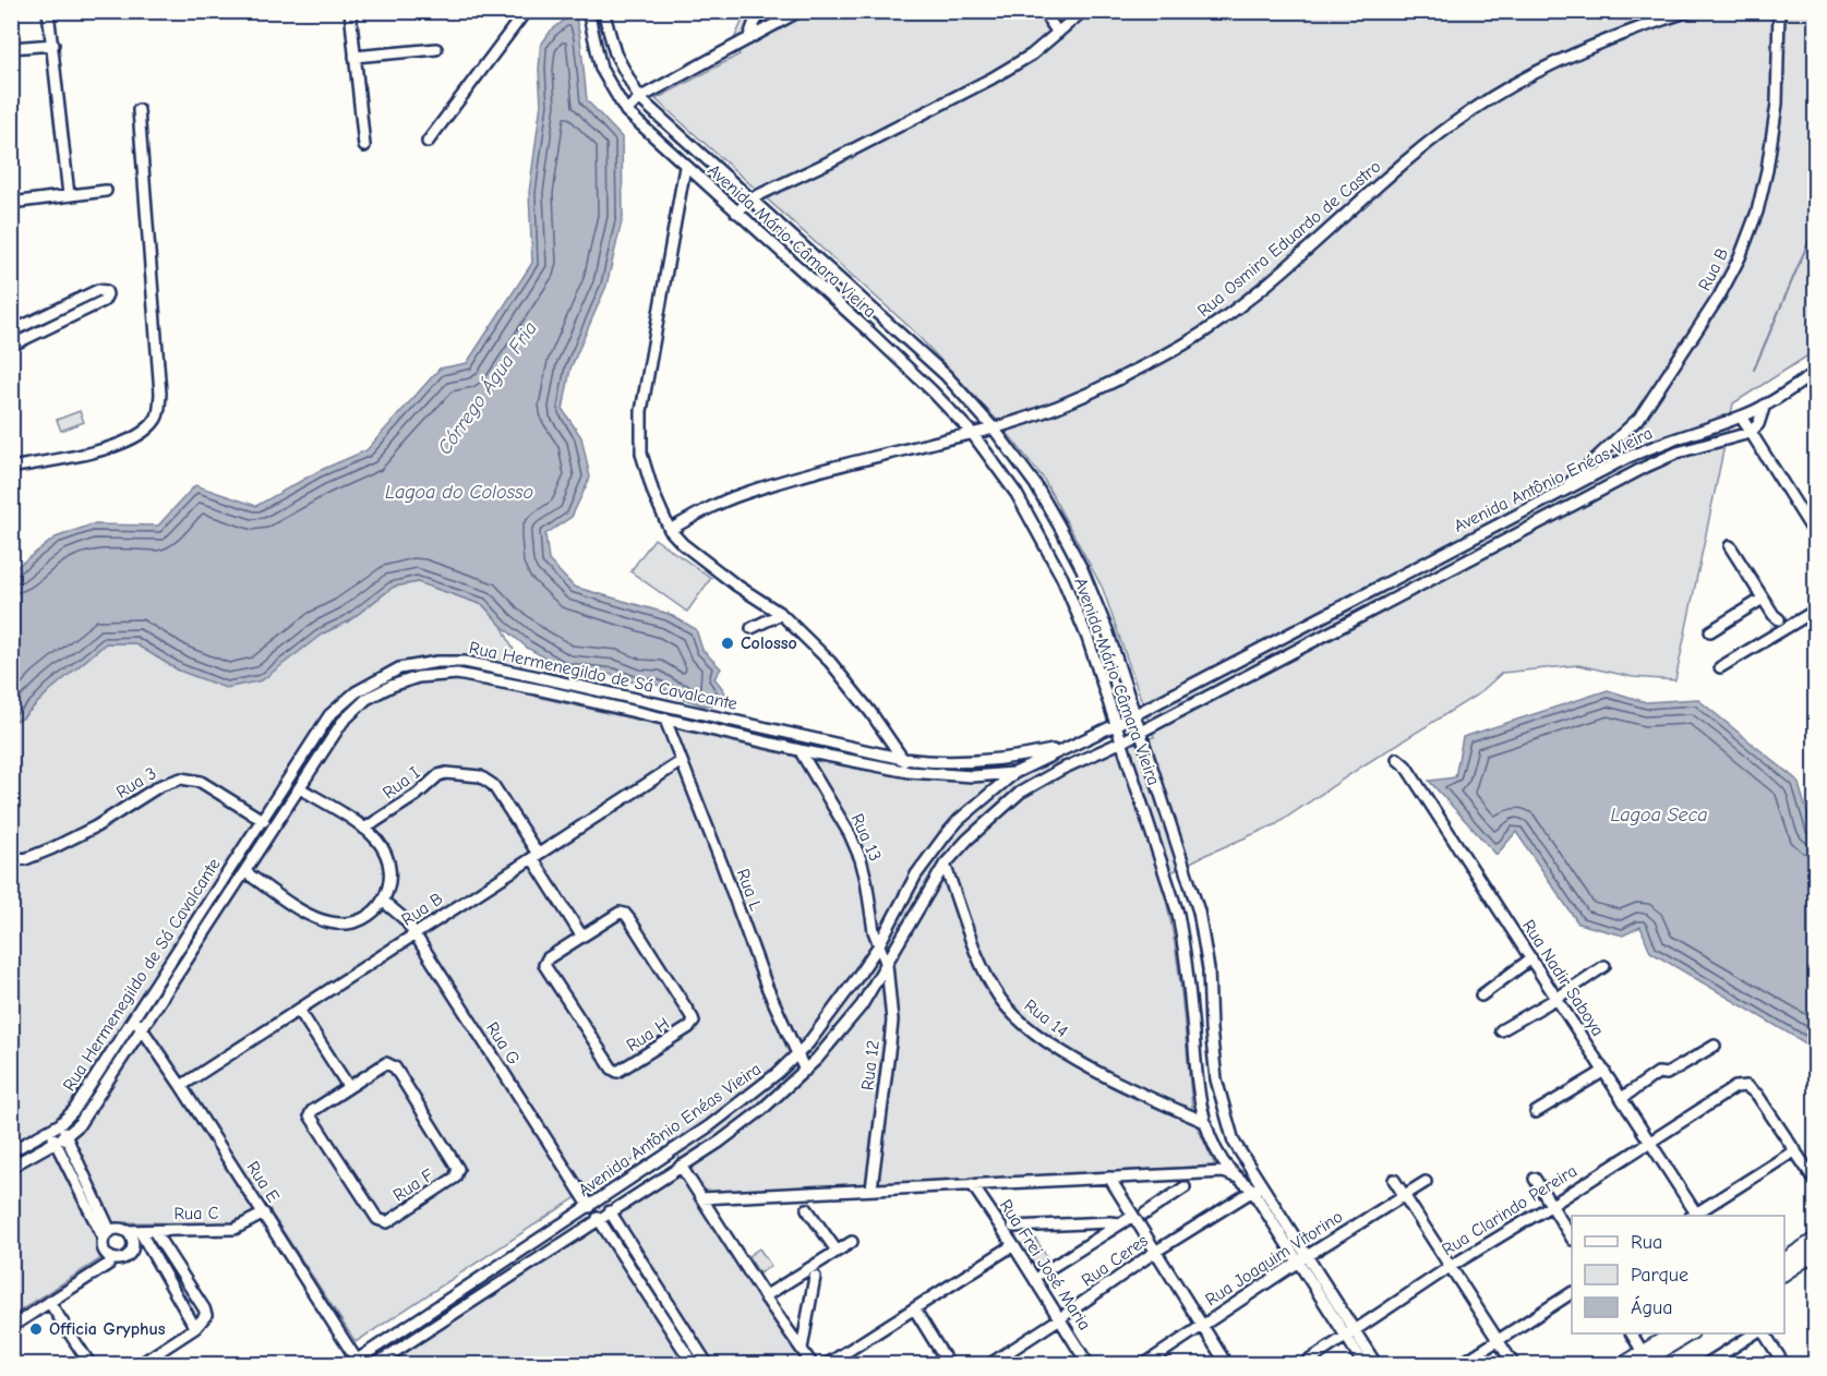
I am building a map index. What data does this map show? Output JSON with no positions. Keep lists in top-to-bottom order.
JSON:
{
  "streets": {
    "street": [
      "Rua Osmira Eduardo de Castro",
      "Avenida Mário Câmara Vieira",
      "Rua B",
      "Avenida Antônio Enéas Vieira",
      "Rua Hermenegildo de Sá Cavalcante",
      "Rua 3",
      "Rua I",
      "Rua 13",
      "Rua L",
      "Rua Nadir Saboya",
      "Rua 14",
      "Rua H",
      "Rua G",
      "Rua 12",
      "Rua E",
      "Rua F",
      "Rua Clarindo Pereira",
      "Rua C",
      "Rua Joaquim Vitorino",
      "Rua Ceres",
      "Rua Frei José Maria"
    ]
  },
  "crossings": [
    ["Rua Osmira Eduardo de Castro", "Avenida Mário Câmara Vieira"],
    ["Avenida Mário Câmara Vieira", "Avenida Antônio Enéas Vieira"],
    ["Avenida Mário Câmara Vieira", "Rua 14"],
    ["Avenida Mário Câmara Vieira", "Rua Clarindo Pereira"],
    ["Avenida Mário Câmara Vieira", "Rua Joaquim Vitorino"],
    ["Avenida Mário Câmara Vieira", "Rua Ceres"],
    ["Rua B", "Avenida Antônio Enéas Vieira"],
    ["Rua B", "Rua I"],
    ["Rua B", "Rua L"],
    ["Rua B", "Rua G"],
    ["Rua B", "Rua E"],
    ["Avenida Antônio Enéas Vieira", "Rua Hermenegildo de Sá Cavalcante"],
    ["Avenida Antônio Enéas Vieira", "Rua 13"],
    ["Avenida Antônio Enéas Vieira", "Rua L"],
    ["Avenida Antônio Enéas Vieira", "Rua 14"],
    ["Avenida Antônio Enéas Vieira", "Rua G"],
    ["Avenida Antônio Enéas Vieira", "Rua 12"],
    ["Avenida Antônio Enéas Vieira", "Rua E"],
    ["Rua Hermenegildo de Sá Cavalcante", "Rua 3"],
    ["Rua Hermenegildo de Sá Cavalcante", "Rua I"],
    ["Rua Hermenegildo de Sá Cavalcante", "Rua 13"],
    ["Rua Hermenegildo de Sá Cavalcante", "Rua L"],
    ["Rua Hermenegildo de Sá Cavalcante", "Rua G"],
    ["Rua Hermenegildo de Sá Cavalcante", "Rua E"],
    ["Rua 3", "Rua I"],
    ["Rua 3", "Rua G"],
    ["Rua I", "Rua G"],
    ["Rua 13", "Rua 12"],
    ["Rua Nadir Saboya", "Rua Clarindo Pereira"],
    ["Rua E", "Rua C"],
    ["Rua Ceres", "Rua Frei José Maria"]
  ],
  "water": ["Córrego Água Fria", "Lagoa do Colosso", "Lagoa Seca"],
  "places": ["Colosso", "Officia Gryphus"],
  "legend": ["Rua", "Parque", "Água"]
}
